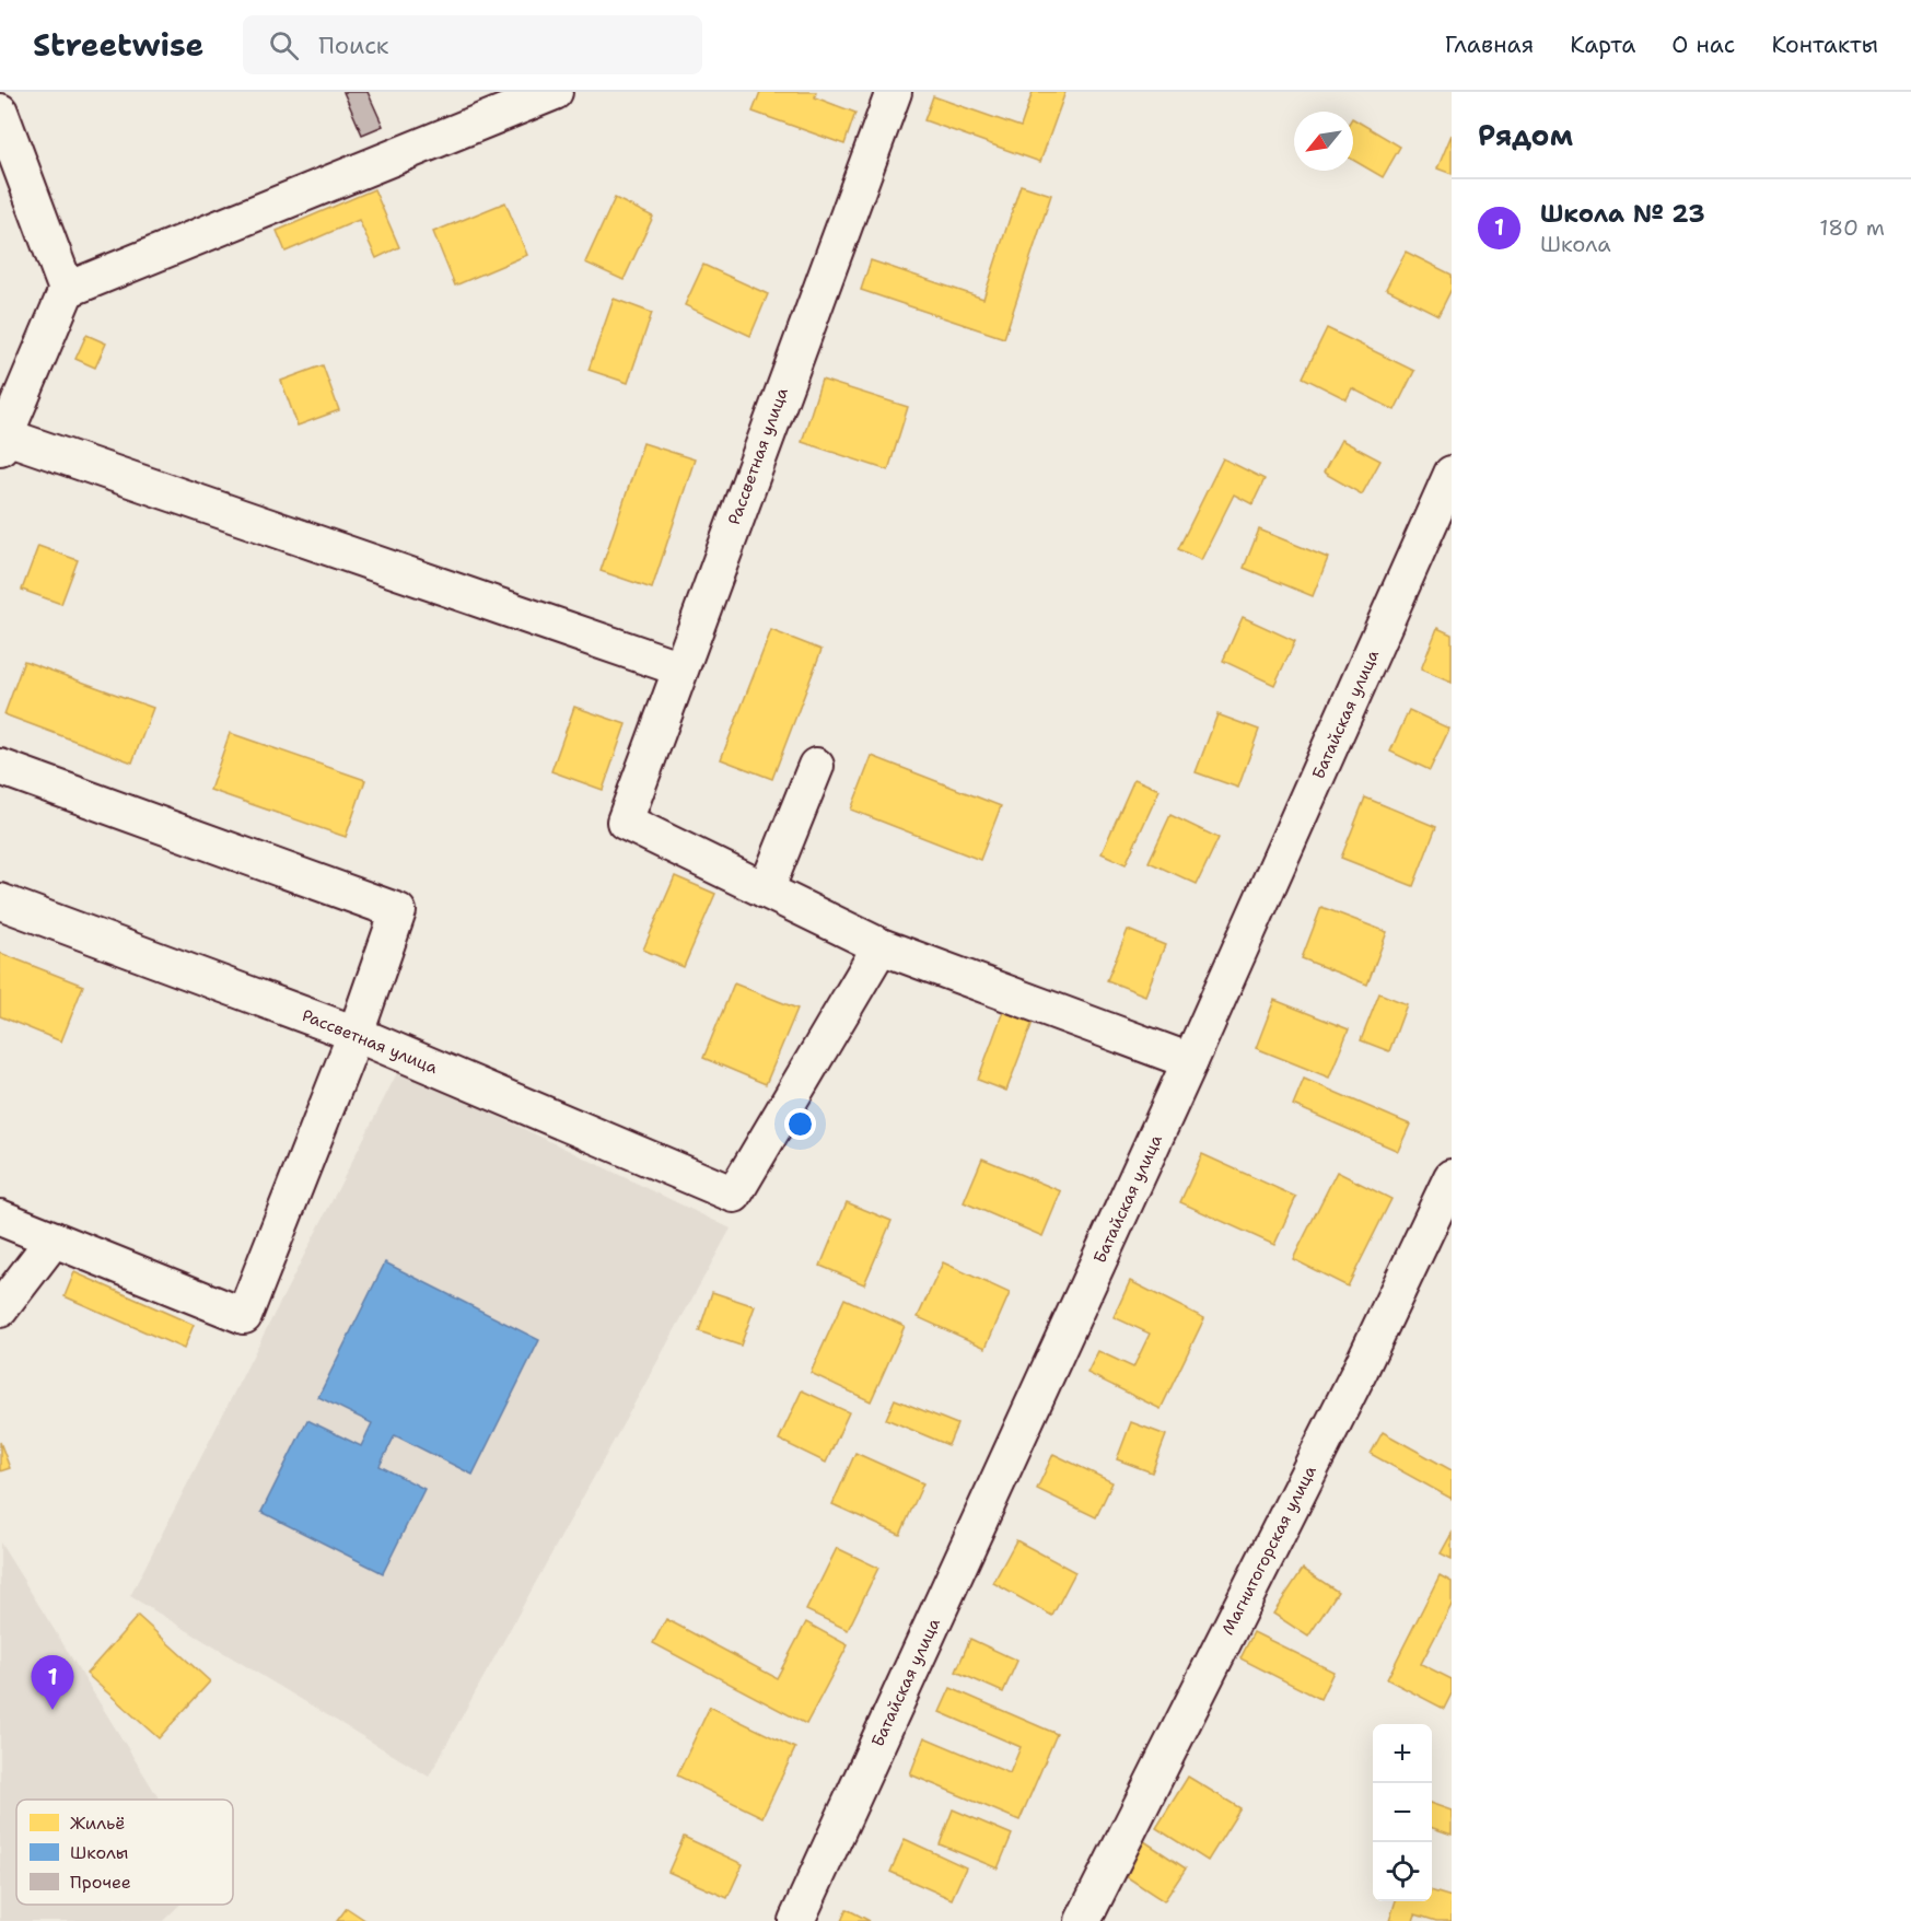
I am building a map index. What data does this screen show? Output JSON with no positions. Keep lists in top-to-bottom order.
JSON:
{
  "streets": {
    "street": ["Рассветная улица", "Батайская улица", "Магнитогорская улица"]
  },
  "legend": ["Жильё", "Школы", "Прочее"],
  "north": "bottom left",
  "page": {
    "header": "Streetwise",
    "search": "Поиск",
    "nav": [
      "Главная",
      "Карта",
      "О нас",
      "Контакты"
    ],
    "heading": "Рядом",
    "list": [
      {
        "mark": "1",
        "name": "Школа № 23",
        "note": "Школа",
        "value": "180 m"
      }
    ],
    "pins": "1",
    "map_buttons": ["+", "−"]
  }
}
